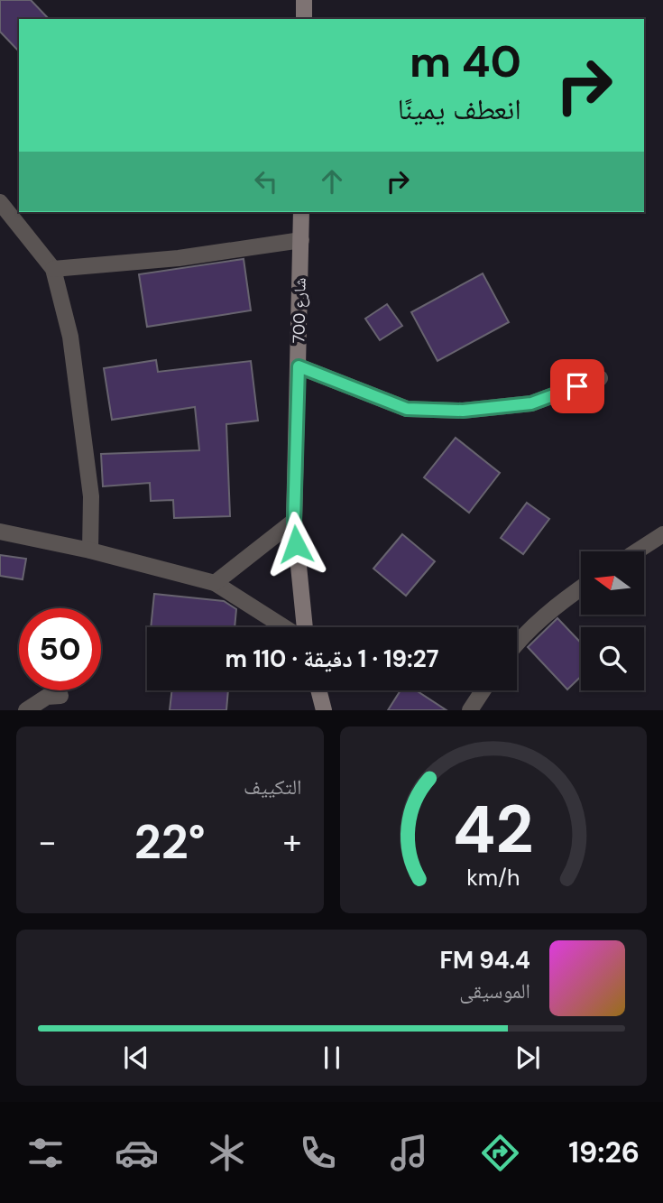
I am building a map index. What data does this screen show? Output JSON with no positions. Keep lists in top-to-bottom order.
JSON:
{
  "streets": {
    "main road": ["شارع 700"]
  },
  "north": "left",
  "page": {
    "turn": ["40 m", "انعطف يمينًا"],
    "limit": "50",
    "trip": "19:27 · 1 دقيقة · 110 m",
    "tile": "التكييف",
    "heat": ["−", "22°", "+"],
    "song": ["94.4 FM", "الموسيقى"],
    "tabs": "19:26",
    "gauge": ["42", "km/h"]
  }
}
